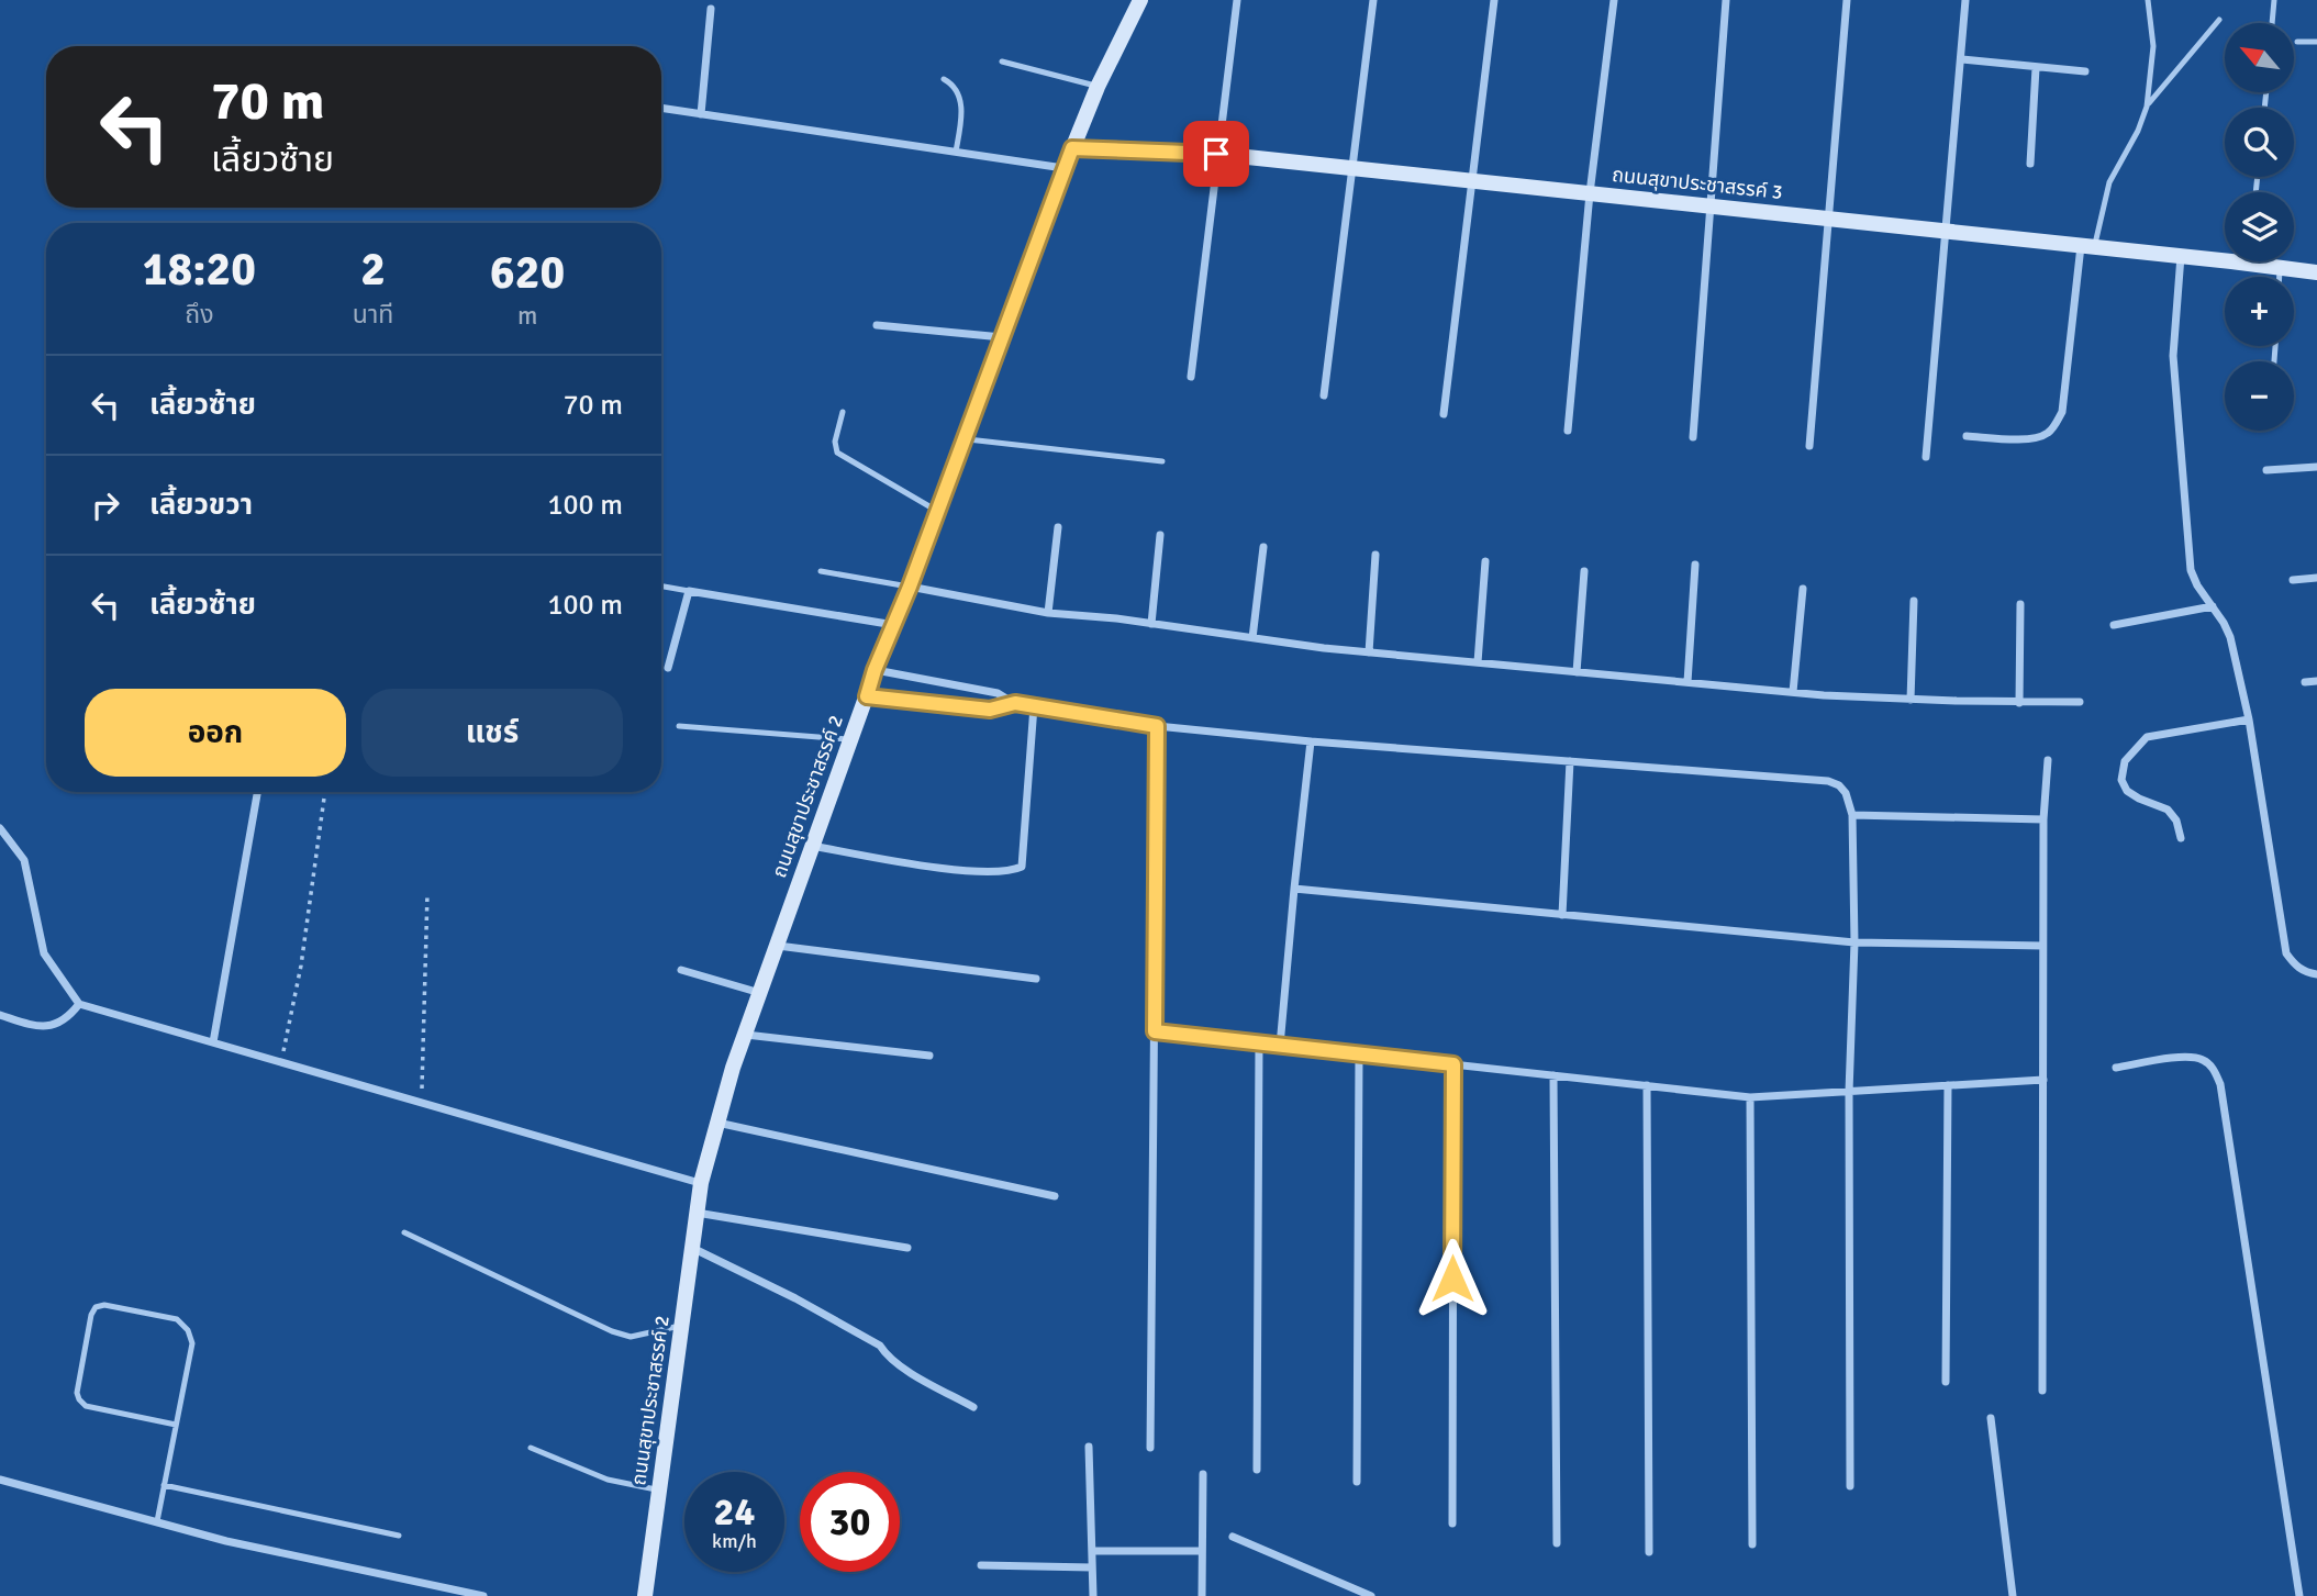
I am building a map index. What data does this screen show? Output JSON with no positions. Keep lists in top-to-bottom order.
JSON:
{
  "streets": {
    "street": ["ถนนสุขาประชาสรรค์ 3", "ถนนสุขาประชาสรรค์ 2"]
  },
  "crossings": [
    ["ถนนสุขาประชาสรรค์ 3", "ถนนสุขาประชาสรรค์ 2"]
  ],
  "north": "top left",
  "page": {
    "map_buttons": ["+", "−"],
    "turn": ["70 m", "เลี้ยวซ้าย"],
    "eta": [
      "18:20",
      "ถึง",
      "2",
      "นาที",
      "620",
      "m"
    ],
    "list": [
      {
        "name": "เลี้ยวซ้าย",
        "value": "70 m"
      },
      {
        "name": "เลี้ยวขวา",
        "value": "100 m"
      },
      {
        "name": "เลี้ยวซ้าย",
        "value": "100 m"
      }
    ],
    "buttons": ["ออก", "แชร์"],
    "speed": "24 km/h",
    "limit": "30"
  }
}
